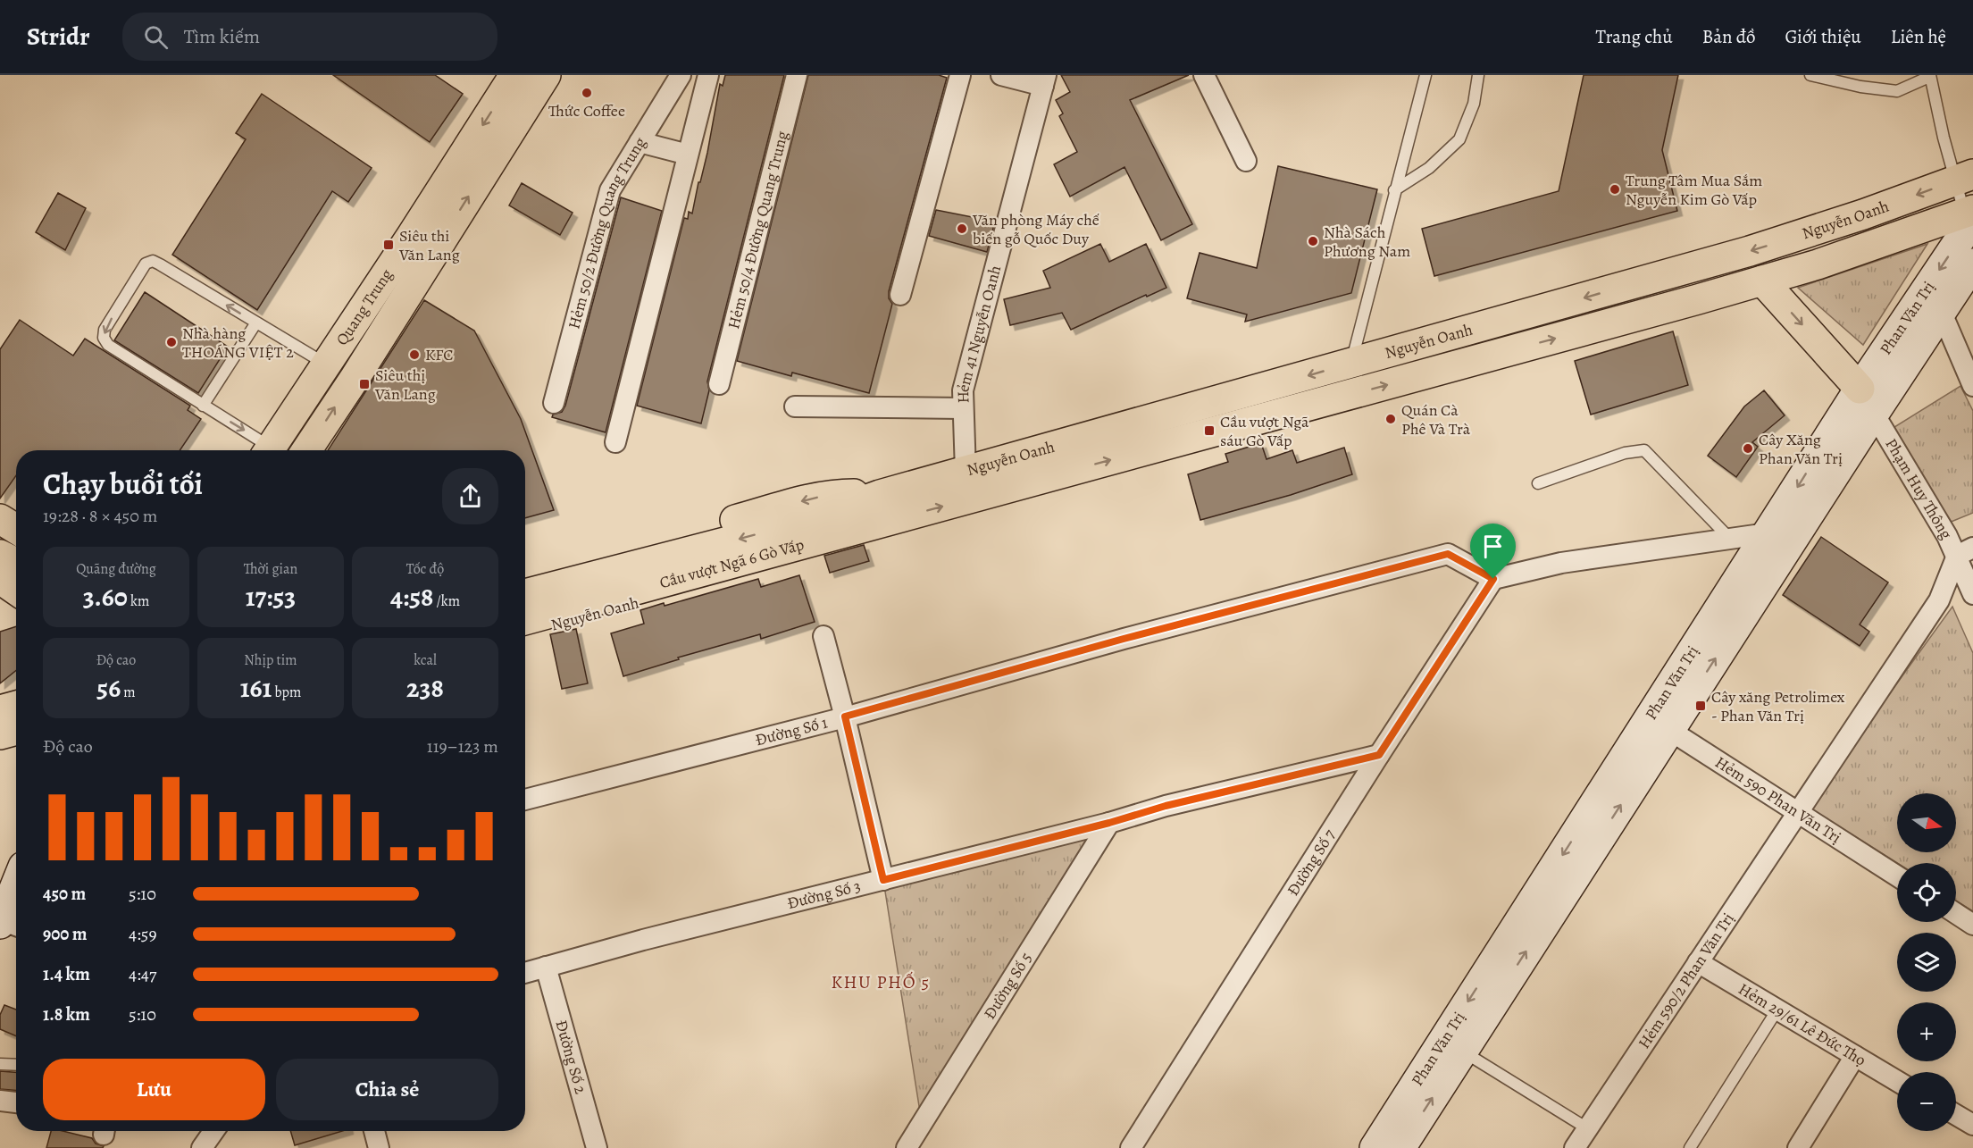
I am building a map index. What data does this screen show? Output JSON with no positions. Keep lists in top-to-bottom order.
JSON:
{
  "streets": {
    "main road": [
      "Nguyễn Oanh",
      "Quang Trung",
      "Phan Văn Trị",
      "Cầu vượt Ngã 6 Gò Vấp"
    ],
    "street": [
      "Hẻm 50/4 Đường Quang Trung",
      "Hẻm 50/2 Đường Quang Trung",
      "Hẻm 41 Nguyễn Oanh",
      "Phạm Huy Thông",
      "Đường Số 1",
      "Hẻm 590 Phan Văn Trị",
      "Đường Số 7",
      "Đường Số 3",
      "Hẻm 590/2 Phan Văn Trị",
      "Đường Số 5",
      "Hẻm 29/61 Lê Đức Thọ",
      "Đường Số 2"
    ]
  },
  "crossings": [
    ["Nguyễn Oanh", "Phan Văn Trị"],
    ["Nguyễn Oanh", "Hẻm 41 Nguyễn Oanh"],
    ["Nguyễn Oanh", "Cầu vượt Ngã 6 Gò Vấp"],
    ["Phan Văn Trị", "Phạm Huy Thông"],
    ["Phan Văn Trị", "Hẻm 590 Phan Văn Trị"],
    ["Phạm Huy Thông", "Hẻm 590/2 Phan Văn Trị"],
    ["Đường Số 1", "Đường Số 7"],
    ["Hẻm 590 Phan Văn Trị", "Hẻm 590/2 Phan Văn Trị"],
    ["Đường Số 7", "Đường Số 3"],
    ["Đường Số 3", "Đường Số 5"],
    ["Đường Số 3", "Đường Số 2"],
    ["Hẻm 590/2 Phan Văn Trị", "Hẻm 29/61 Lê Đức Thọ"]
  ],
  "districts": ["KHU PHỐ 5"],
  "places": {
    "other": [
      "Thức Coffee",
      "Trung Tâm Mua Sắm Nguyễn Kim Gò Vấp",
      "Văn phòng Máy chế biến gỗ Quốc Duy",
      "Nhà Sách Phương Nam",
      "Nhà hàng THOÁNG VIỆT 2",
      "KFC",
      "Quán Cà Phê Và Trà",
      "Cây Xăng Phan Văn Trị"
    ],
    "transit": [
      "Siêu thi Văn Lang",
      "Siêu thị Văn Lang",
      "Cầu vượt Ngã sáu Gò Vấp",
      "Cây xăng Petrolimex - Phan Văn Trị"
    ]
  },
  "north": "right",
  "page": {
    "header": "Stridr",
    "search": "Tìm kiếm",
    "nav": [
      "Trang chủ",
      "Bản đồ",
      "Giới thiệu",
      "Liên hệ"
    ],
    "heading": ["Chạy buổi tối", "19:28 · 8 × 450 m"],
    "stats": [
      ["Quãng đường", "3.60 km"],
      ["Thời gian", "17:53"],
      ["Tốc độ", "4:58 /km"],
      ["Độ cao", "56 m"],
      ["Nhịp tim", "161 bpm"],
      ["kcal", "238"]
    ],
    "chart": ["Độ cao", "119–123 m"],
    "map_buttons": ["+", "−"],
    "list": [
      {
        "name": "450 m",
        "note": "5:10"
      },
      {
        "name": "900 m",
        "note": "4:59"
      },
      {
        "name": "1.4 km",
        "note": "4:47"
      },
      {
        "name": "1.8 km",
        "note": "5:10"
      }
    ],
    "buttons": ["Lưu", "Chia sẻ"]
  }
}
